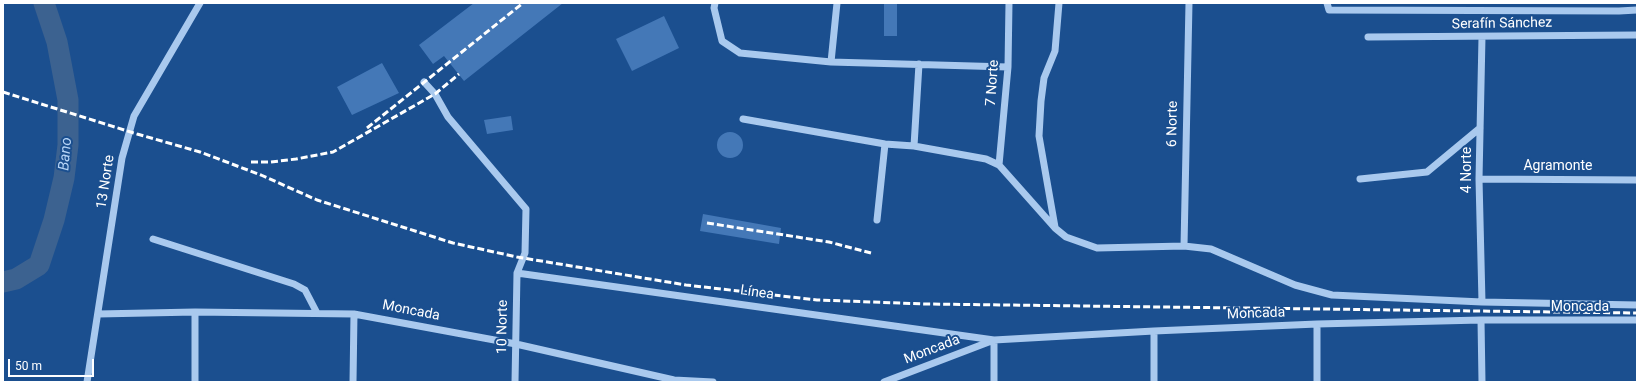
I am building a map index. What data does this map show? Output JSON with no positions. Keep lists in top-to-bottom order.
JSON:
{
  "streets": {
    "street": [
      "Serafín Sánchez",
      "7 Norte",
      "6 Norte",
      "Agramonte",
      "4 Norte",
      "13 Norte",
      "Línea",
      "Moncada",
      "10 Norte"
    ]
  },
  "crossings": [
    ["Serafín Sánchez", "4 Norte"],
    ["7 Norte", "Moncada"],
    ["6 Norte", "Moncada"],
    ["Agramonte", "4 Norte"],
    ["4 Norte", "Moncada"],
    ["13 Norte", "Moncada"],
    ["Línea", "Moncada"],
    ["Línea", "10 Norte"],
    ["Moncada", "10 Norte"]
  ],
  "water": ["Bano"],
  "scale_bar": "50 m"
}
